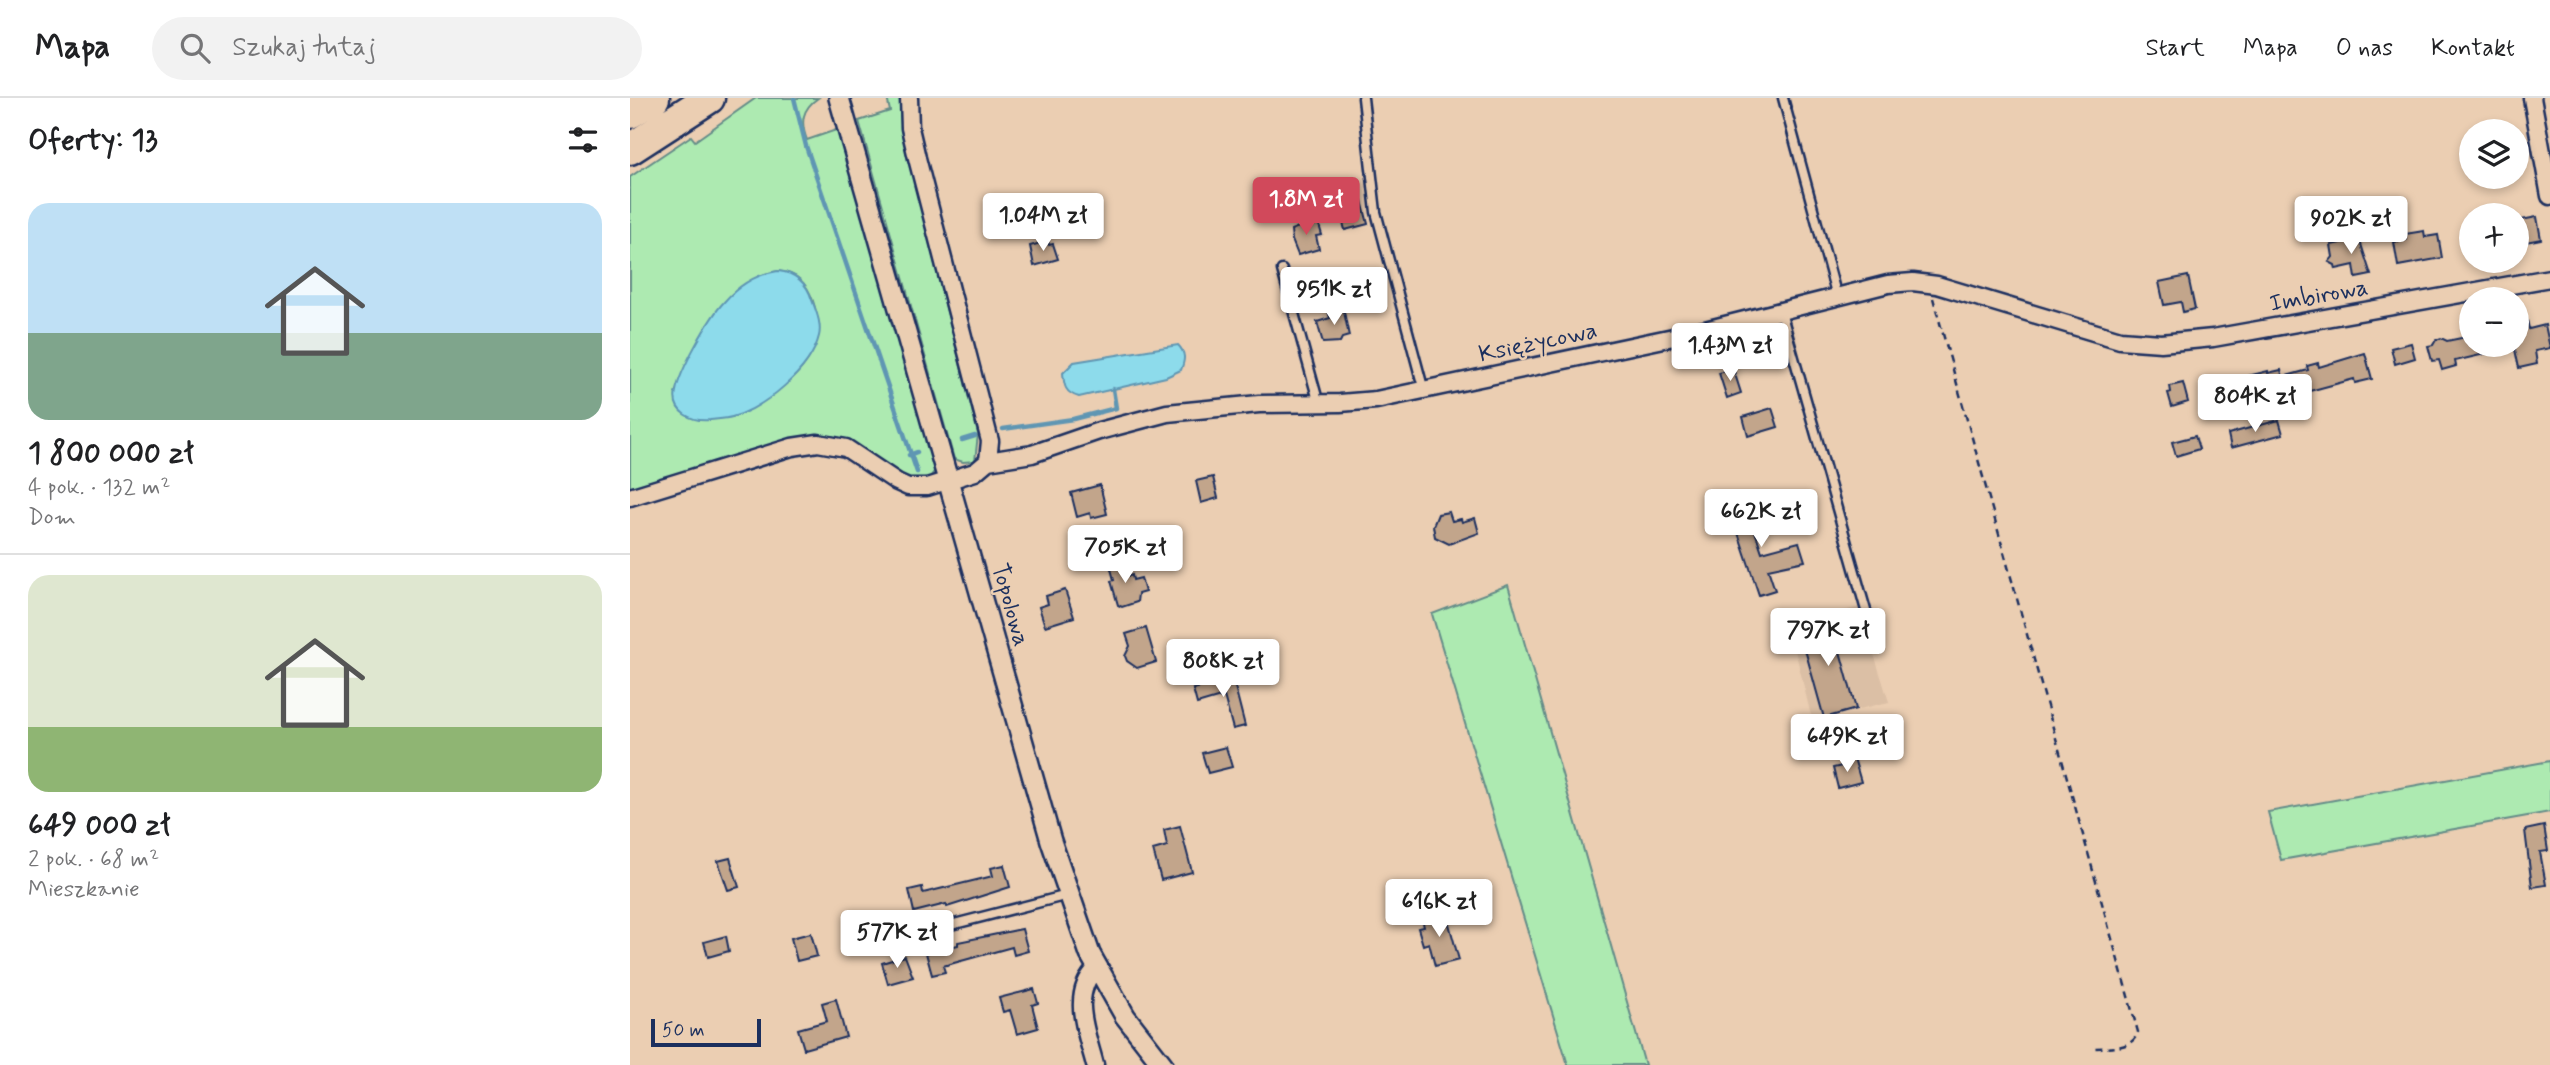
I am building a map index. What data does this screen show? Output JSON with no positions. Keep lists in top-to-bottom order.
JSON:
{
  "streets": {
    "street": ["Imbirowa", "Księżycowa", "Topolowa"]
  },
  "crossings": [
    ["Imbirowa", "Księżycowa"],
    ["Księżycowa", "Topolowa"]
  ],
  "scale_bar": "50 m",
  "page": {
    "header": "Mapa",
    "search": "Szukaj tutaj",
    "nav": [
      "Start",
      "Mapa",
      "O nas",
      "Kontakt"
    ],
    "heading": "Oferty: 13",
    "map_buttons": ["+", "−"],
    "price": [
      "1.8M zł",
      "1.04M zł",
      "902K zł",
      "951K zł",
      "1.43M zł",
      "804K zł",
      "662K zł",
      "705K zł",
      "797K zł",
      "808K zł",
      "649K zł",
      "616K zł",
      "577K zł"
    ],
    "list": [
      {
        "name": "1 800 000 zł",
        "note": "4 pok. · 132 m² · Dom"
      },
      {
        "name": "649 000 zł",
        "note": "2 pok. · 68 m² · Mieszkanie"
      }
    ],
    "scale": "50 m"
  }
}
